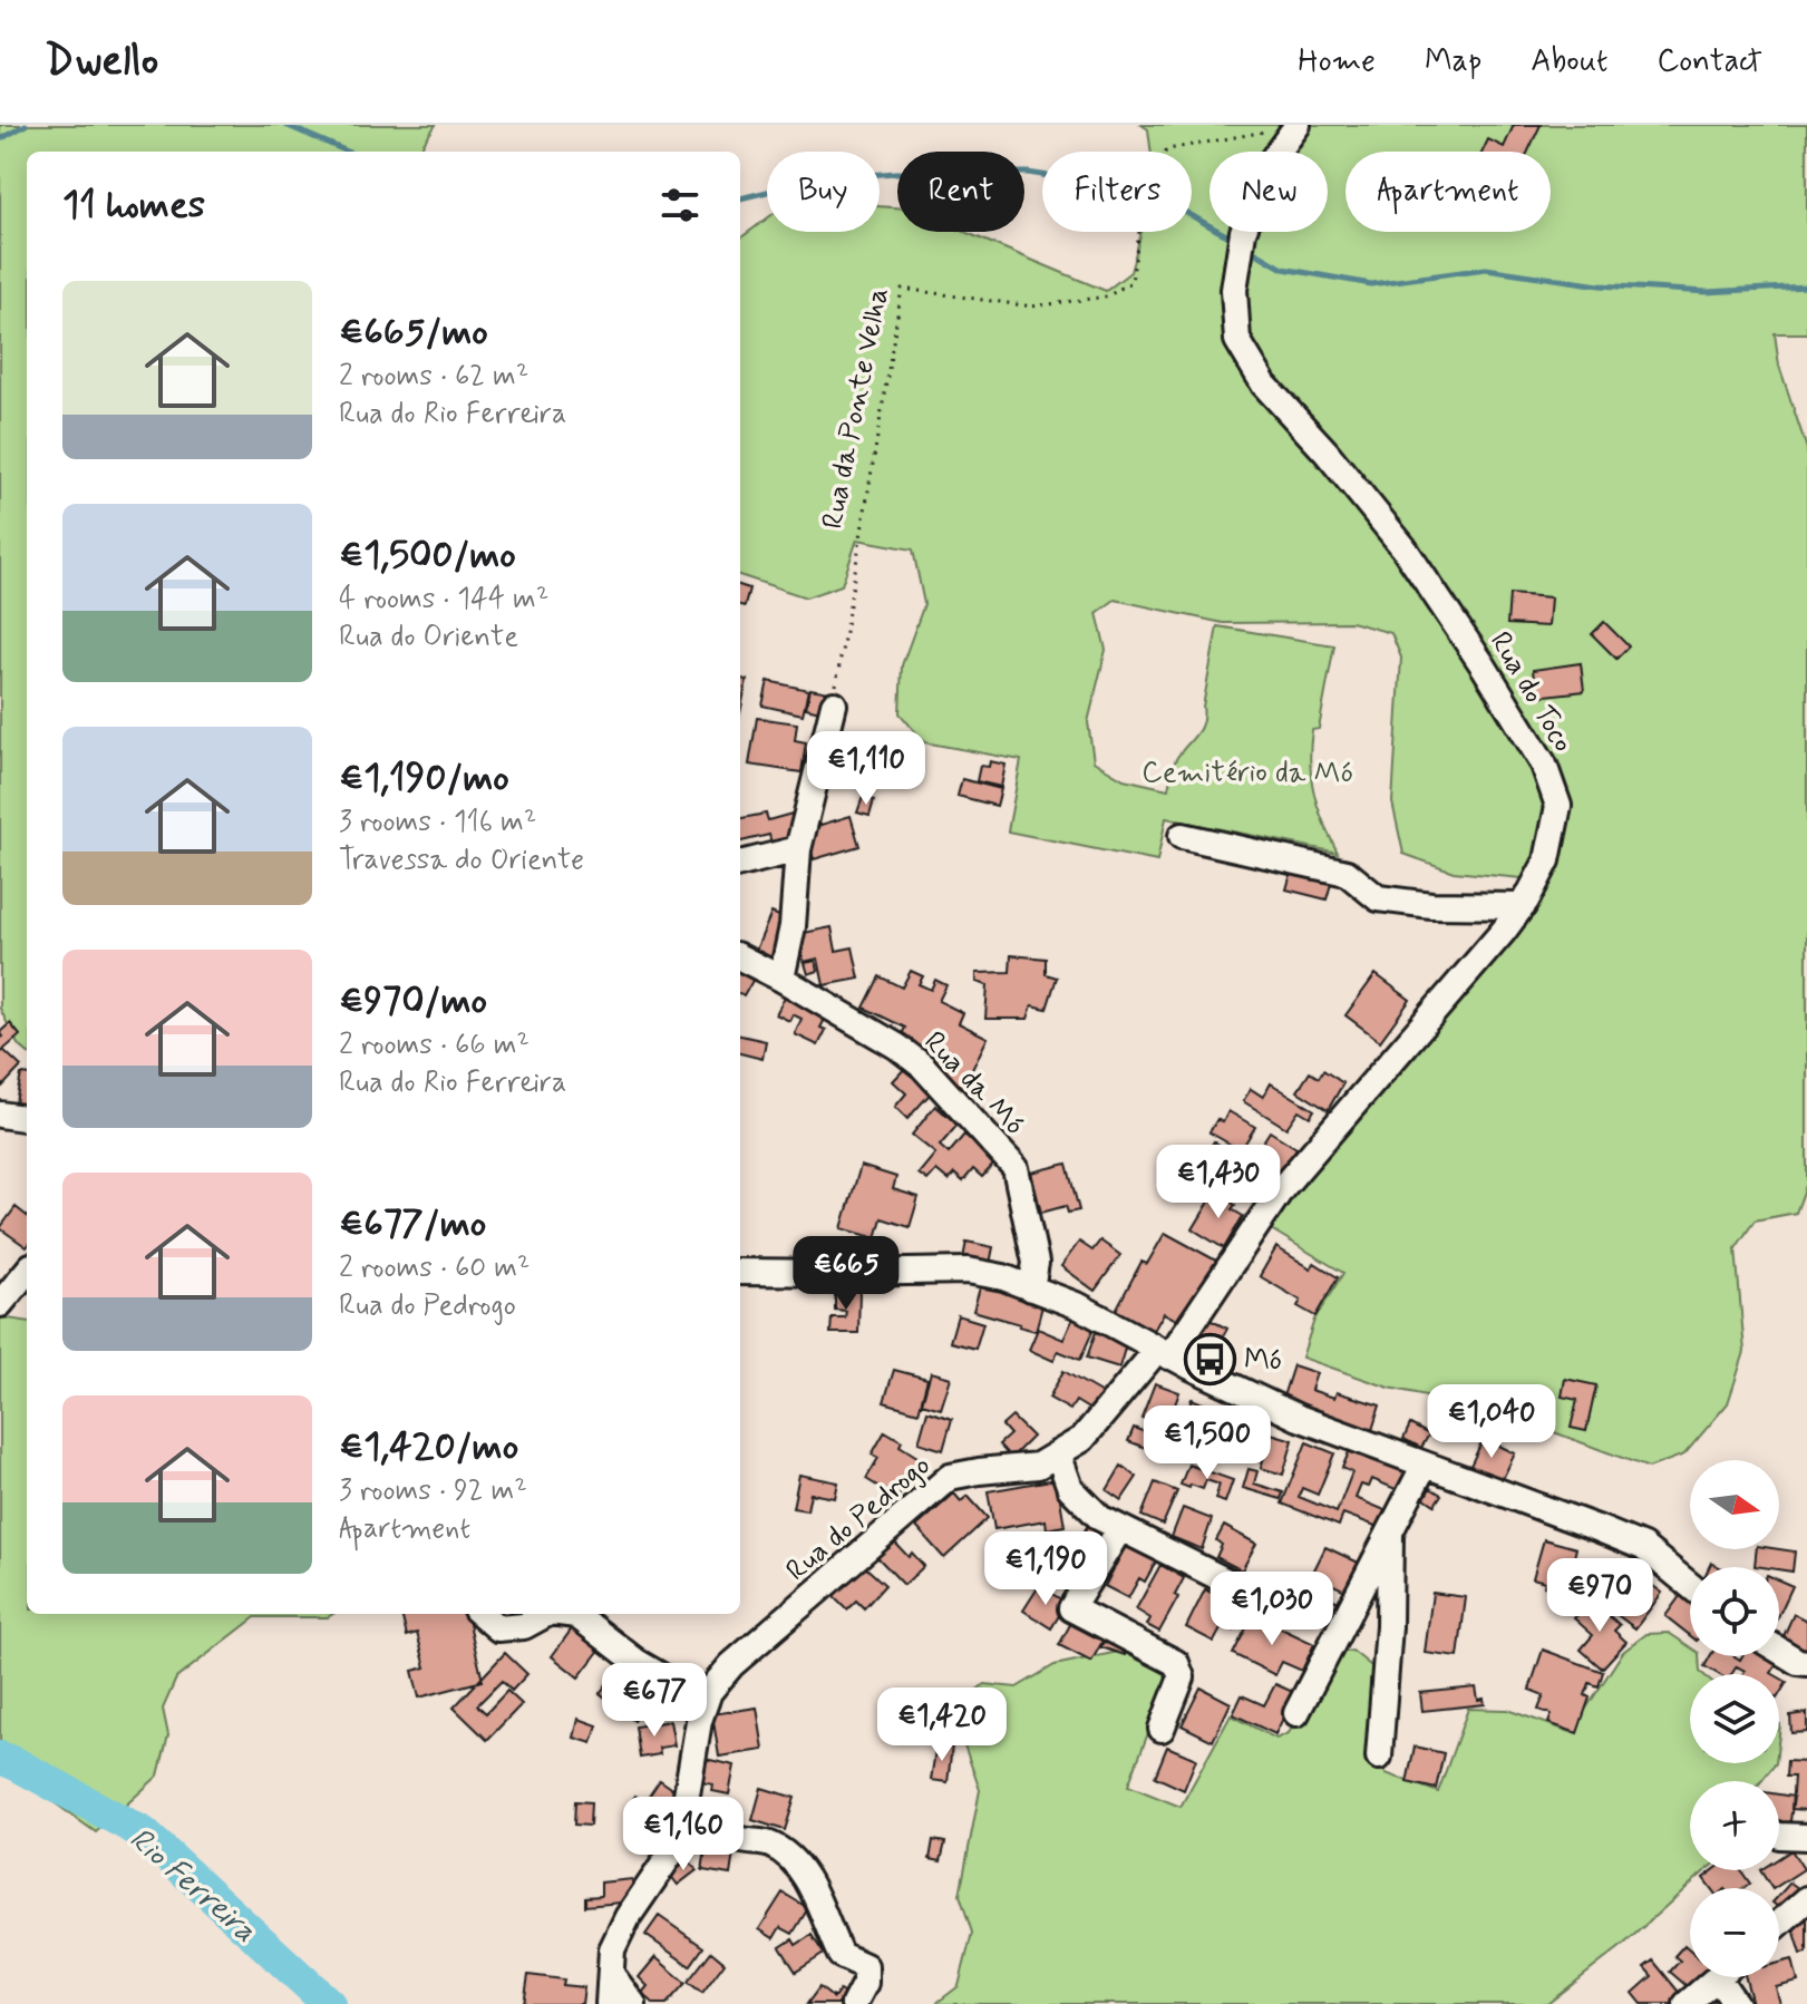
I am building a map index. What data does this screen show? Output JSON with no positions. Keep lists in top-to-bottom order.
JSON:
{
  "streets": {
    "street": ["Rua do Toco", "Rua da Mó", "Rua do Pedrogo"],
    "path": ["Rua da Ponte Velha"]
  },
  "crossings": [
    ["Rua da Ponte Velha", "Rua do Toco"],
    ["Rua do Toco", "Rua do Pedrogo"]
  ],
  "water": ["Rio Ferreira"],
  "parks": ["Cemitério da Mó"],
  "places": {
    "bus stop": ["Mó"]
  },
  "north": "right",
  "page": {
    "header": "Dwello",
    "nav": [
      "Home",
      "Map",
      "About",
      "Contact"
    ],
    "chip": [
      "Buy",
      "Rent",
      "Filters",
      "New",
      "Apartment"
    ],
    "heading": "11 homes",
    "list": [
      {
        "name": "€665/mo",
        "note": "2 rooms · 62 m² · Rua do Rio Ferreira"
      },
      {
        "name": "€1,500/mo",
        "note": "4 rooms · 144 m² · Rua do Oriente"
      },
      {
        "name": "€1,190/mo",
        "note": "3 rooms · 116 m² · Travessa do Oriente"
      },
      {
        "name": "€970/mo",
        "note": "2 rooms · 66 m² · Rua do Rio Ferreira"
      },
      {
        "name": "€677/mo",
        "note": "2 rooms · 60 m² · Rua do Pedrogo"
      },
      {
        "name": "€1,420/mo",
        "note": "3 rooms · 92 m² · Apartment"
      }
    ],
    "price": [
      "€1,110",
      "€1,430",
      "€665",
      "€1,040",
      "€1,500",
      "€1,190",
      "€970",
      "€1,030",
      "€677",
      "€1,420",
      "€1,160"
    ],
    "map_buttons": ["+", "−"]
  }
}
